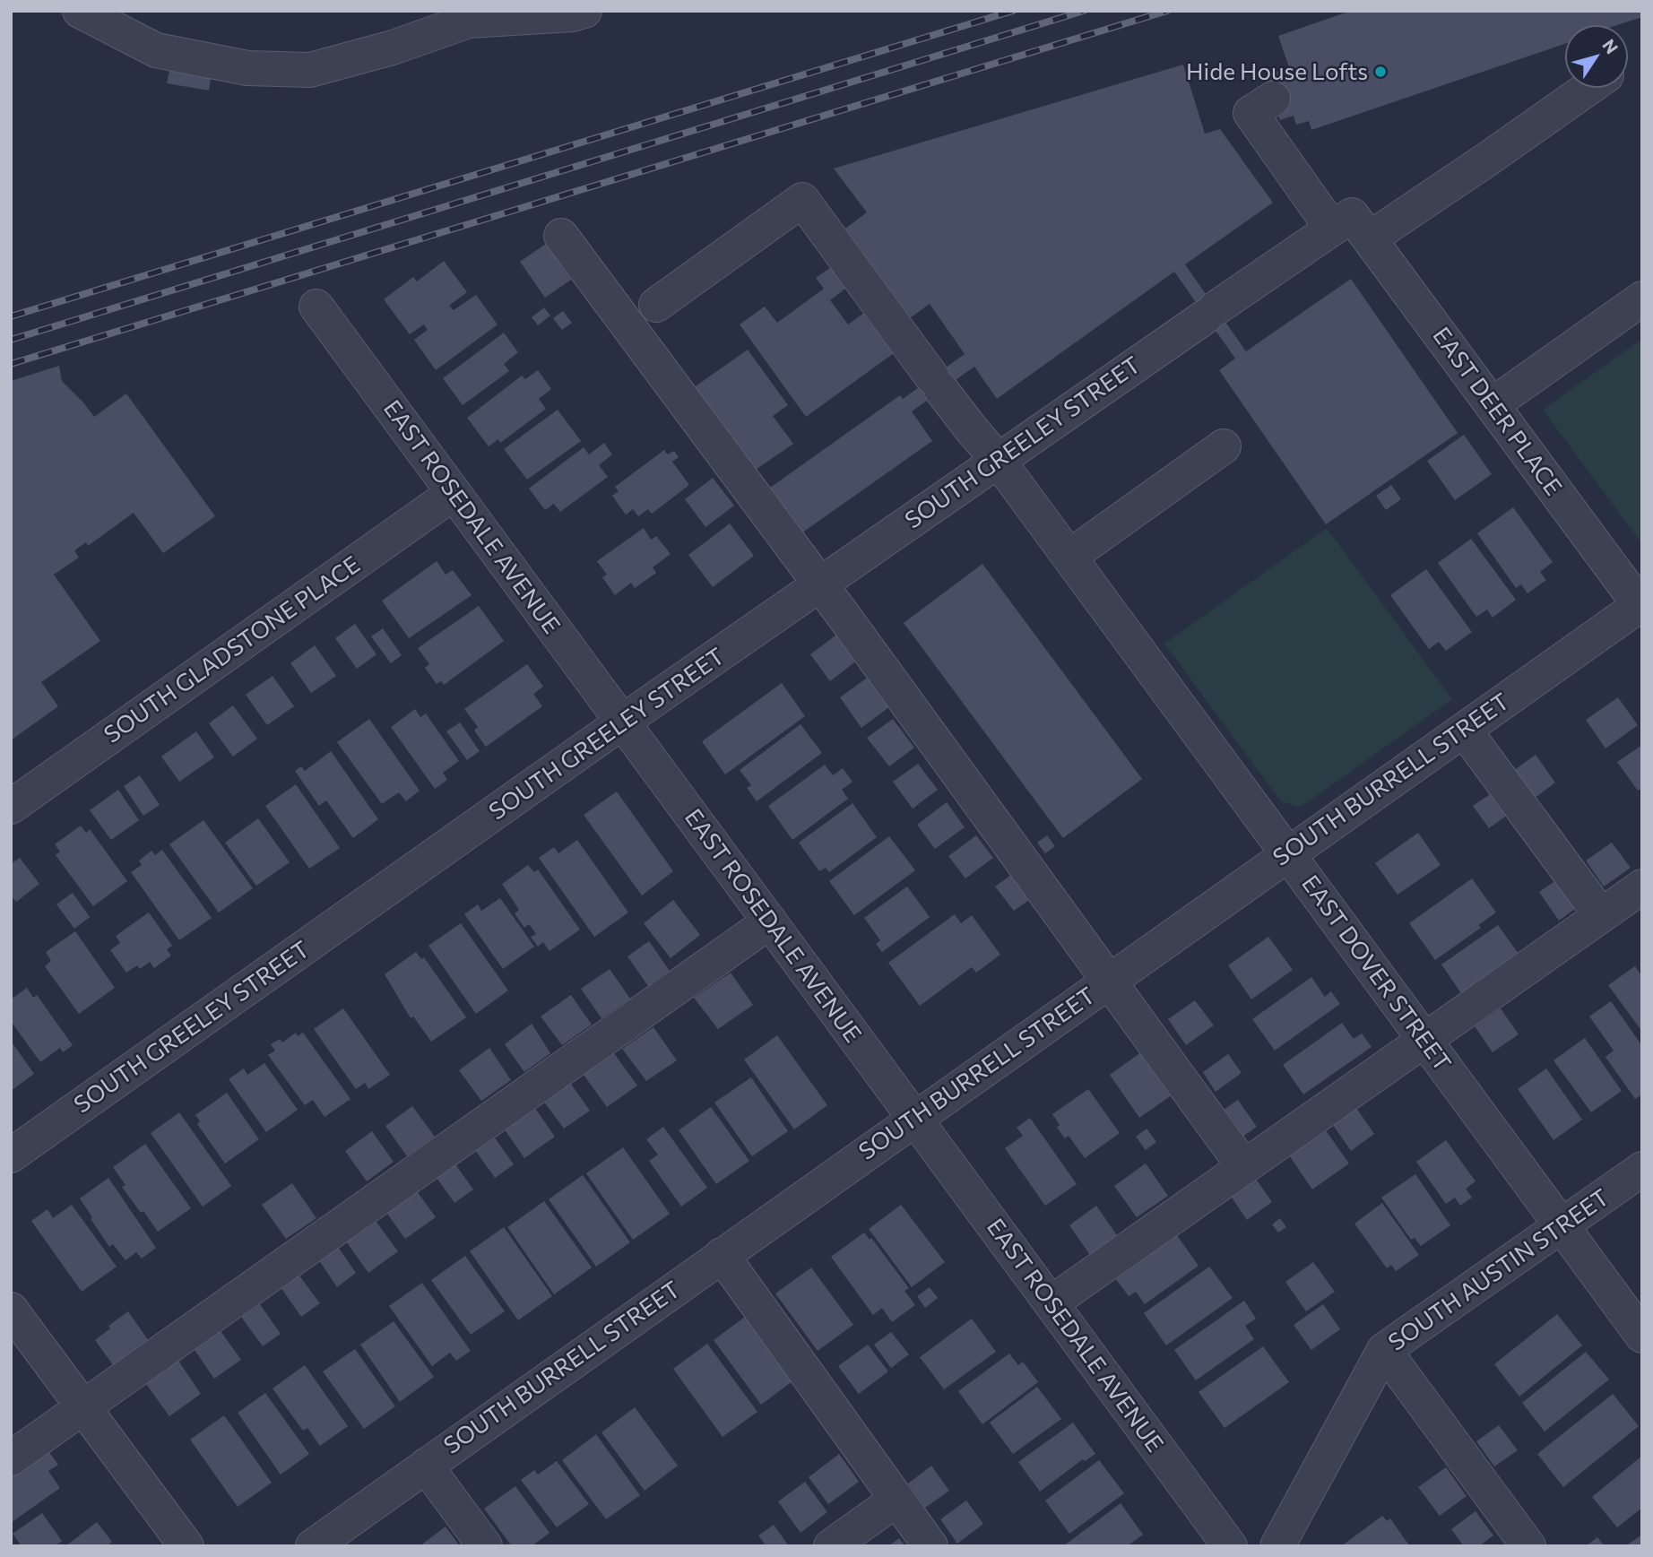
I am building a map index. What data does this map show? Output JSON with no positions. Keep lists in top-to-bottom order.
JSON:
{
  "streets": {
    "street": [
      "EAST DEER PLACE",
      "SOUTH GREELEY STREET",
      "EAST ROSEDALE AVENUE",
      "SOUTH GLADSTONE PLACE",
      "SOUTH BURRELL STREET",
      "EAST DOVER STREET",
      "SOUTH AUSTIN STREET"
    ]
  },
  "crossings": [
    ["EAST DEER PLACE", "SOUTH GREELEY STREET"],
    ["EAST DEER PLACE", "SOUTH BURRELL STREET"],
    ["SOUTH GREELEY STREET", "EAST ROSEDALE AVENUE"],
    ["SOUTH GREELEY STREET", "EAST DOVER STREET"],
    ["EAST ROSEDALE AVENUE", "SOUTH GLADSTONE PLACE"],
    ["EAST ROSEDALE AVENUE", "SOUTH BURRELL STREET"],
    ["SOUTH BURRELL STREET", "EAST DOVER STREET"],
    ["EAST DOVER STREET", "SOUTH AUSTIN STREET"]
  ],
  "places": ["Hide House Lofts"],
  "north": "top right"
}
